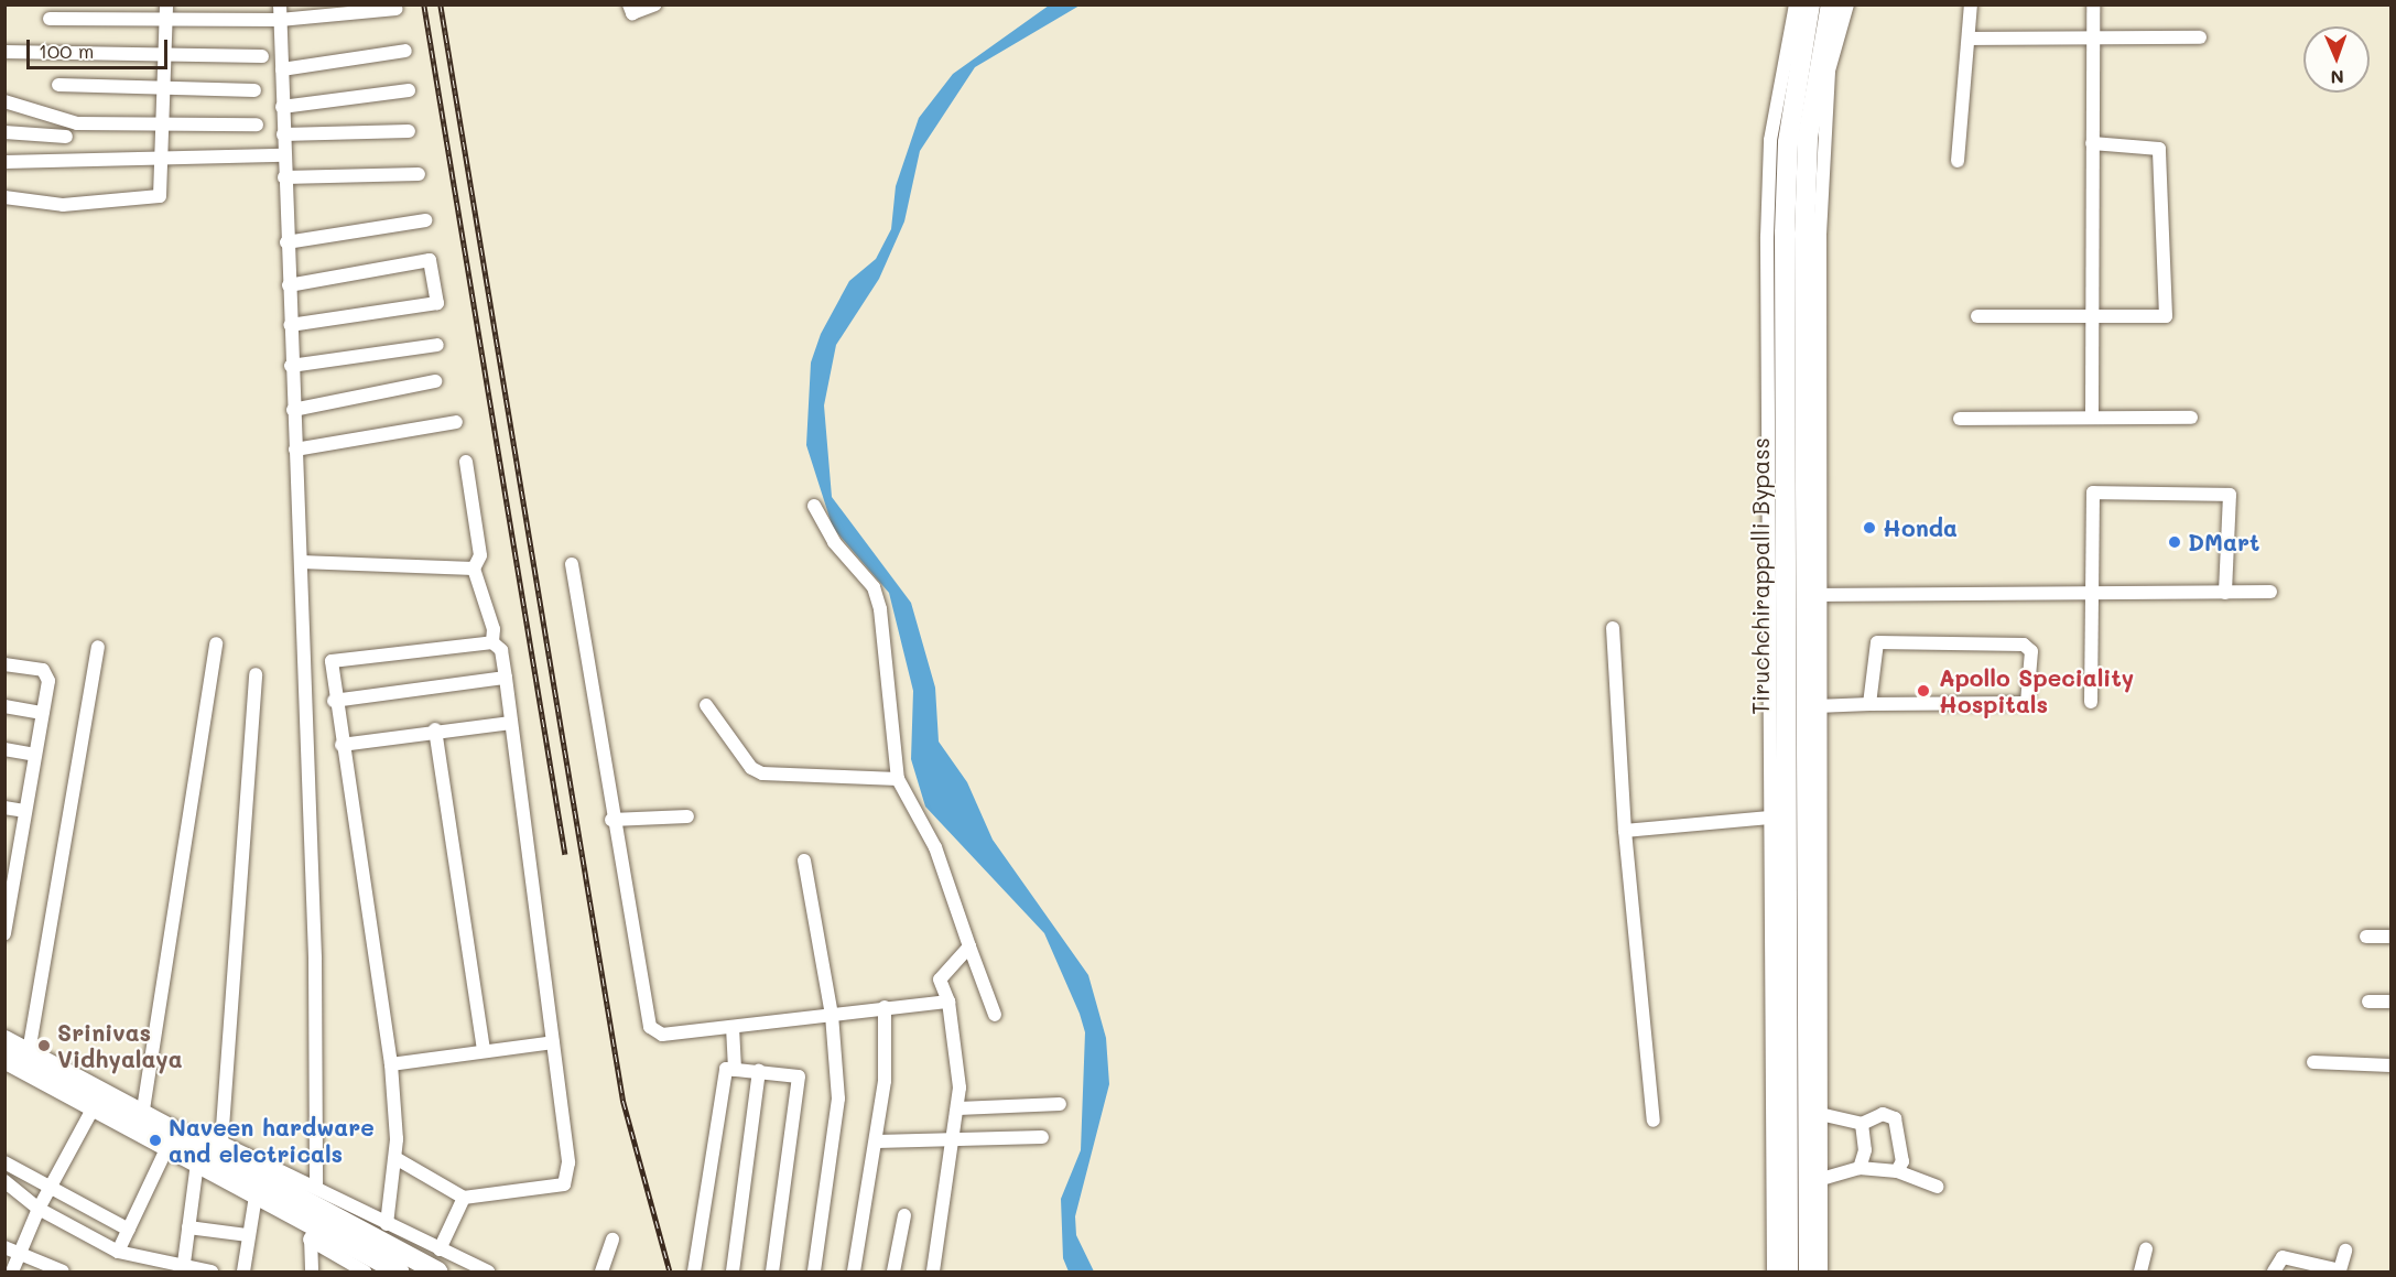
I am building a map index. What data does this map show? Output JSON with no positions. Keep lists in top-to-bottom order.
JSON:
{
  "streets": {
    "highway": ["Tiruchchirappalli Bypass"]
  },
  "places": [
    "Honda",
    "DMart",
    "Apollo Speciality Hospitals",
    "Srinivas Vidhyalaya",
    "Naveen hardware and electricals"
  ],
  "scale_bar": "100 m",
  "north": "bottom"
}
